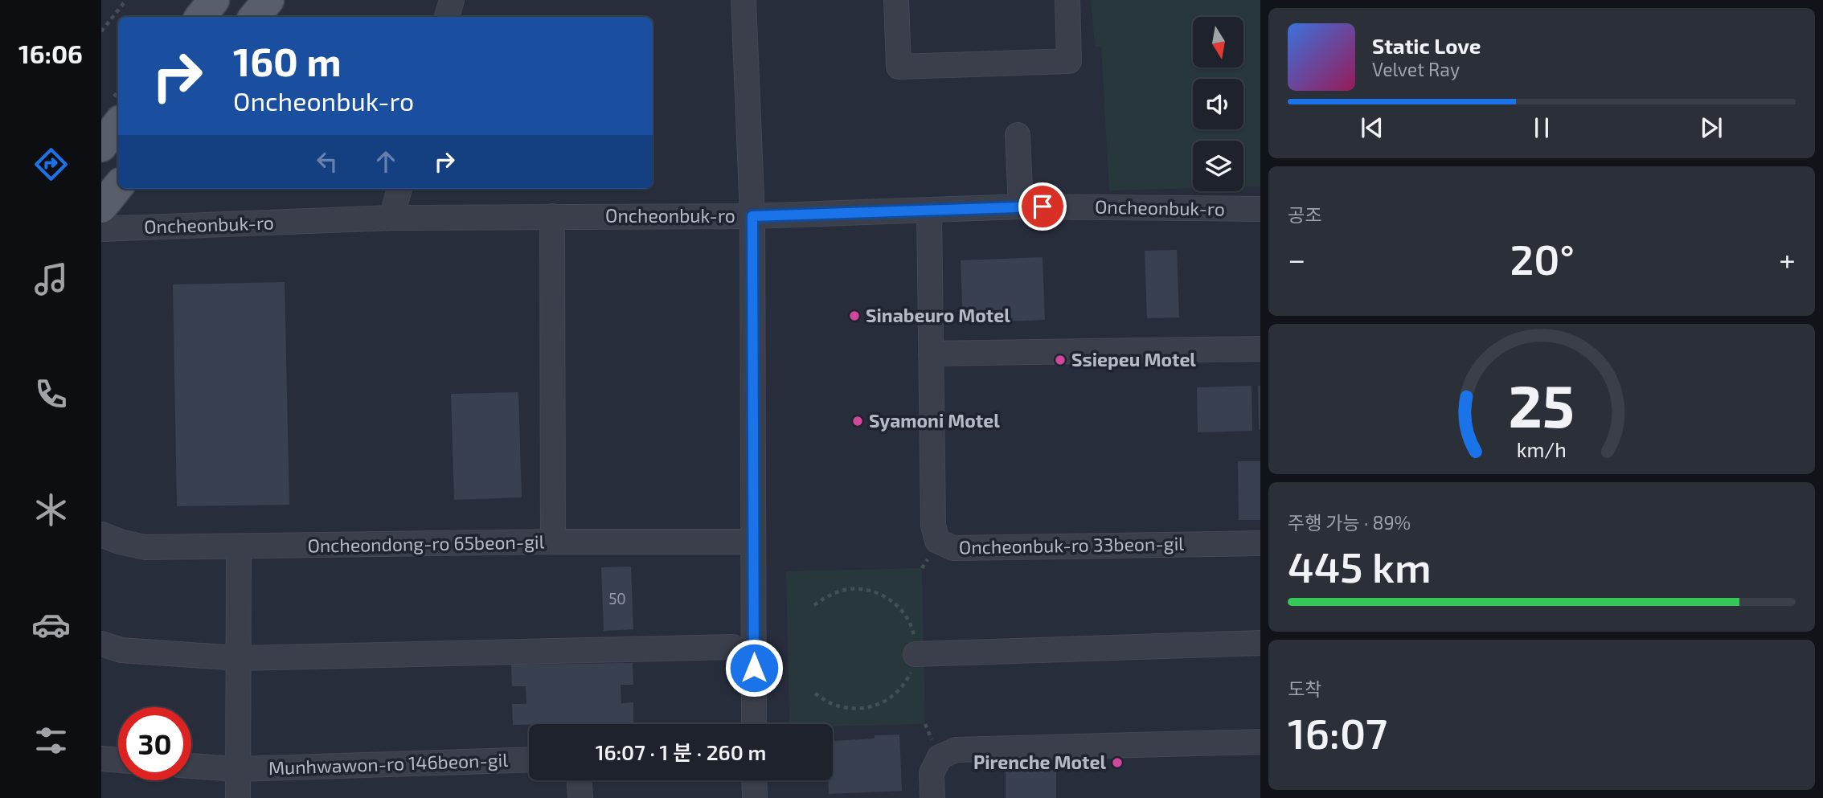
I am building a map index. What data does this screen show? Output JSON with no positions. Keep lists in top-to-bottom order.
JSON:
{
  "streets": {
    "street": [
      "Oncheonbuk-ro",
      "Oncheondong-ro 65beon-gil",
      "Oncheonbuk-ro 33beon-gil",
      "Munhwawon-ro 146beon-gil"
    ]
  },
  "crossings": [
    ["Oncheonbuk-ro", "Oncheonbuk-ro 33beon-gil"]
  ],
  "places": [
    "Sinabeuro Motel",
    "Ssiepeu Motel",
    "Syamoni Motel",
    "Pirenche Motel"
  ],
  "house_numbers": ["50"],
  "north": "bottom",
  "page": {
    "tabs": "16:06",
    "turn": ["160 m", "Oncheonbuk-ro"],
    "song": ["Static Love", "Velvet Ray"],
    "tile": [
      "공조",
      ["주행 가능 · 89%", "445 km"],
      ["도착", "16:07"]
    ],
    "heat": ["−", "20°", "+"],
    "limit": "30",
    "trip": "16:07 · 1 분 · 260 m",
    "gauge": ["25", "km/h"]
  }
}
